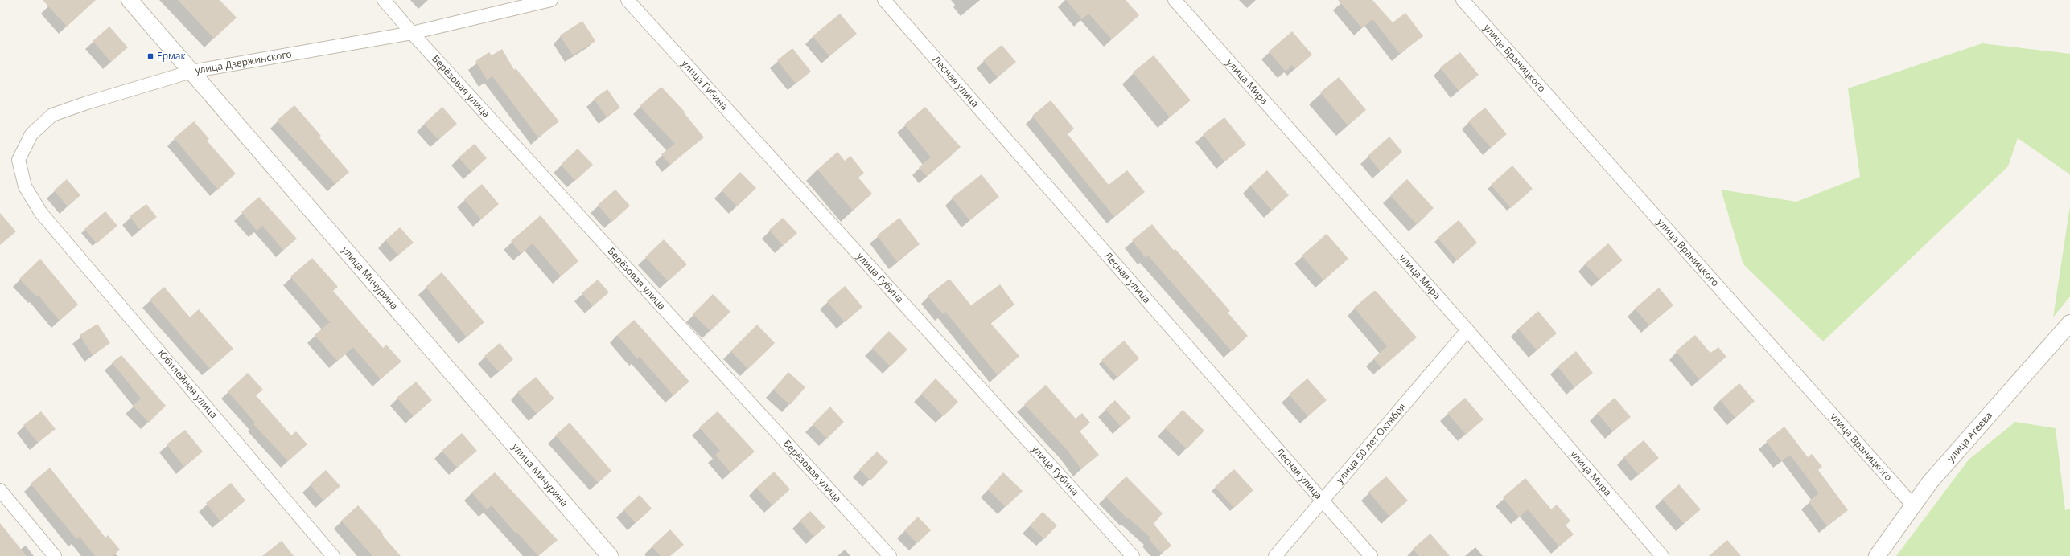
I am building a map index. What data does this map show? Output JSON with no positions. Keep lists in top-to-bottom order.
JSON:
{
  "streets": {
    "street": [
      "улица Враницкого",
      "улица Дзержинского",
      "Лесная улица",
      "улица Мира",
      "улица Губина",
      "Берёзовая улица",
      "улица Мичурина",
      "Юбилейная улица",
      "улица Агеева",
      "улица 50 лет Октября"
    ]
  },
  "crossings": [
    ["улица Враницкого", "улица Агеева"],
    ["улица Дзержинского", "Берёзовая улица"],
    ["улица Дзержинского", "улица Мичурина"],
    ["улица Дзержинского", "Юбилейная улица"],
    ["Лесная улица", "улица 50 лет Октября"],
    ["улица Мира", "улица 50 лет Октября"]
  ],
  "places": {
    "transit": ["Ермак"]
  }
}
